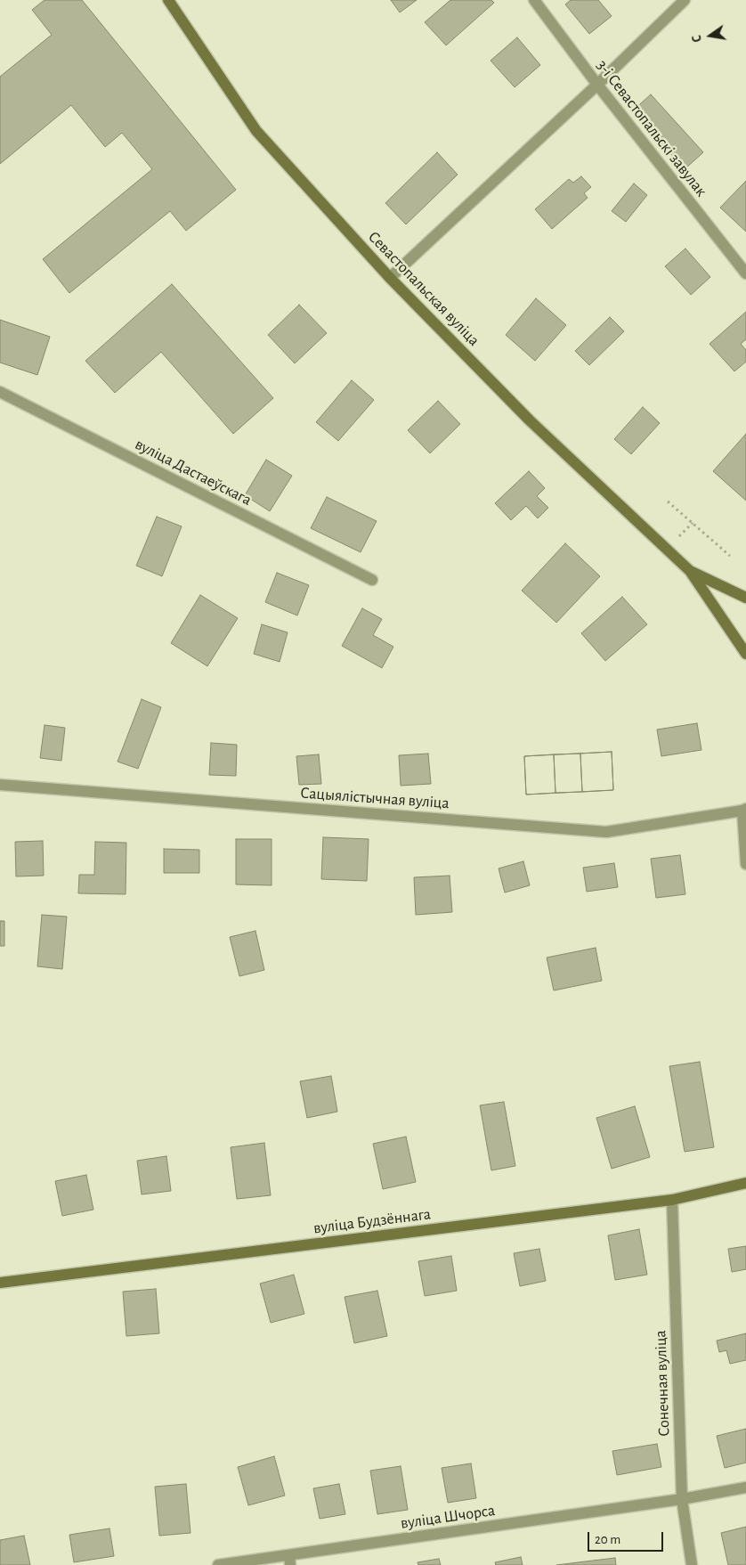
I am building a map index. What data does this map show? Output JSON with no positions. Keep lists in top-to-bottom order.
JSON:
{
  "streets": {
    "street": [
      "3-і Севастопальскі завулак",
      "Севастопальская вуліца",
      "вуліца Дастаеўскага",
      "Сацыялістычная вуліца",
      "вуліца Будзённага",
      "Сонечная вуліца",
      "вуліца Шчорса"
    ]
  },
  "crossings": [
    ["вуліца Будзённага", "Сонечная вуліца"],
    ["Сонечная вуліца", "вуліца Шчорса"]
  ],
  "scale_bar": "20 m",
  "north": "left"
}
